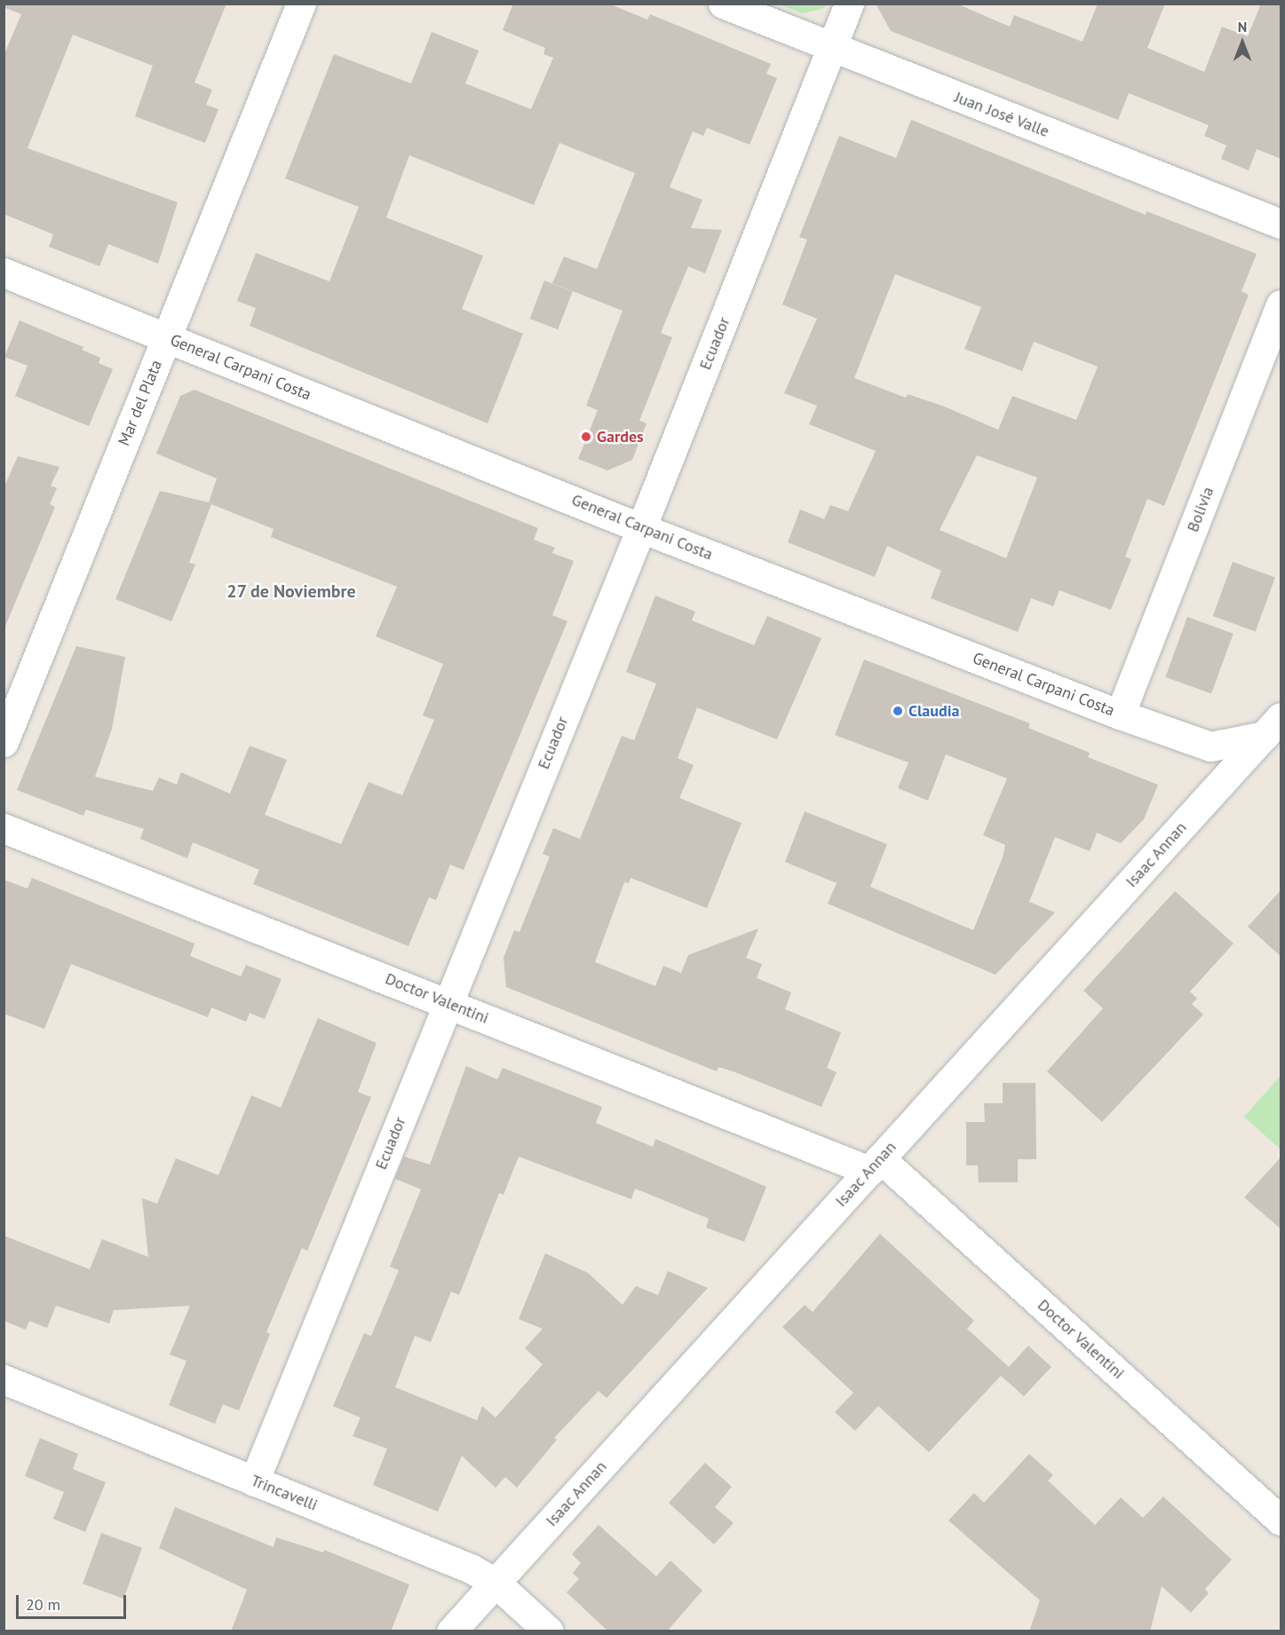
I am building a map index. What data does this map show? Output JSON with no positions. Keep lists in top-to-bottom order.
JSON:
{
  "streets": {
    "street": [
      "Juan José Valle",
      "Ecuador",
      "General Carpani Costa",
      "Mar del Plata",
      "Bolivia",
      "Isaac Annan",
      "Doctor Valentini",
      "Trincavelli"
    ]
  },
  "crossings": [
    ["Juan José Valle", "Ecuador"],
    ["Ecuador", "General Carpani Costa"],
    ["Ecuador", "Doctor Valentini"],
    ["Ecuador", "Trincavelli"],
    ["General Carpani Costa", "Mar del Plata"],
    ["General Carpani Costa", "Bolivia"],
    ["General Carpani Costa", "Isaac Annan"],
    ["Isaac Annan", "Doctor Valentini"],
    ["Isaac Annan", "Trincavelli"]
  ],
  "districts": ["27 de Noviembre"],
  "places": ["Gardes", "Claudia"],
  "scale_bar": "20 m",
  "north": "top"
}
